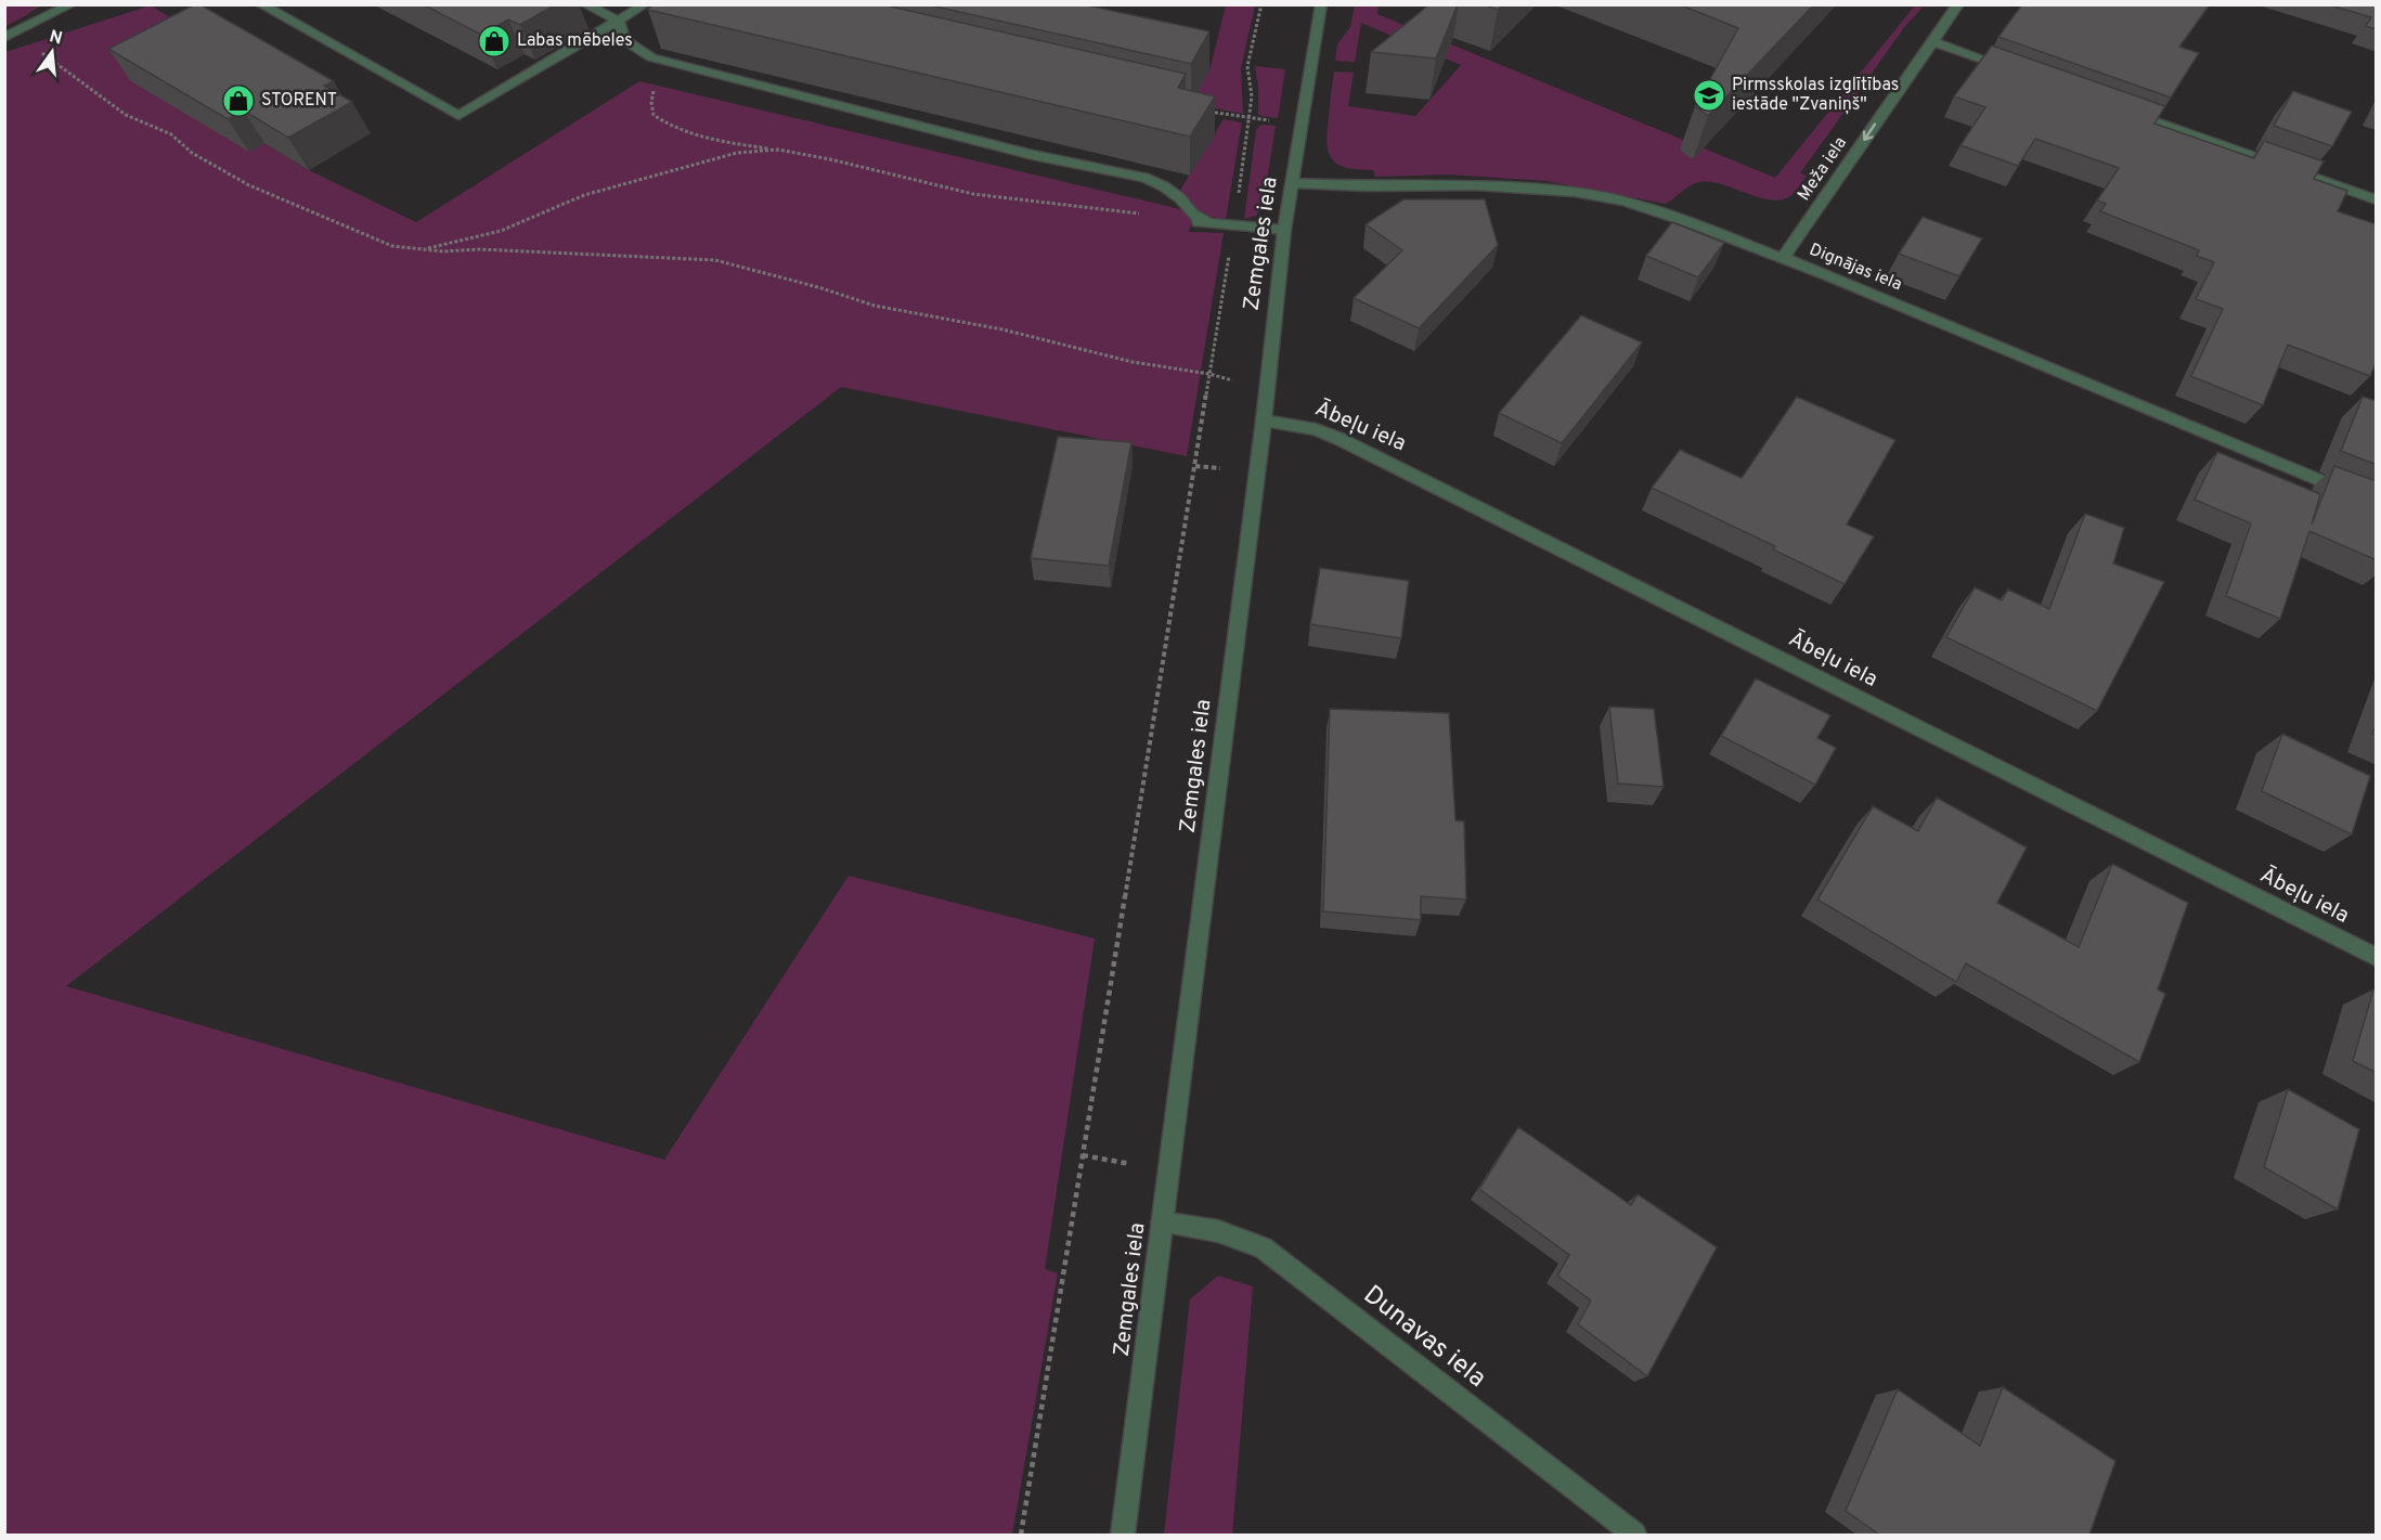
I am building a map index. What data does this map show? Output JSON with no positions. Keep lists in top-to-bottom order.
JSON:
{
  "streets": {
    "street": [
      "Meža iela",
      "Zemgales iela",
      "Dignājas iela",
      "Ābeļu iela",
      "Dunavas iela"
    ]
  },
  "crossings": [
    ["Meža iela", "Dignājas iela"],
    ["Zemgales iela", "Dignājas iela"],
    ["Zemgales iela", "Ābeļu iela"],
    ["Zemgales iela", "Dunavas iela"]
  ],
  "one_way": ["Meža iela"],
  "places": {
    "shop": ["Labas mēbeles", "STORENT"],
    "school or university": ["Pirmsskolas izglītības iestāde \"Zvaniņš\""]
  },
  "north": "top"
}
